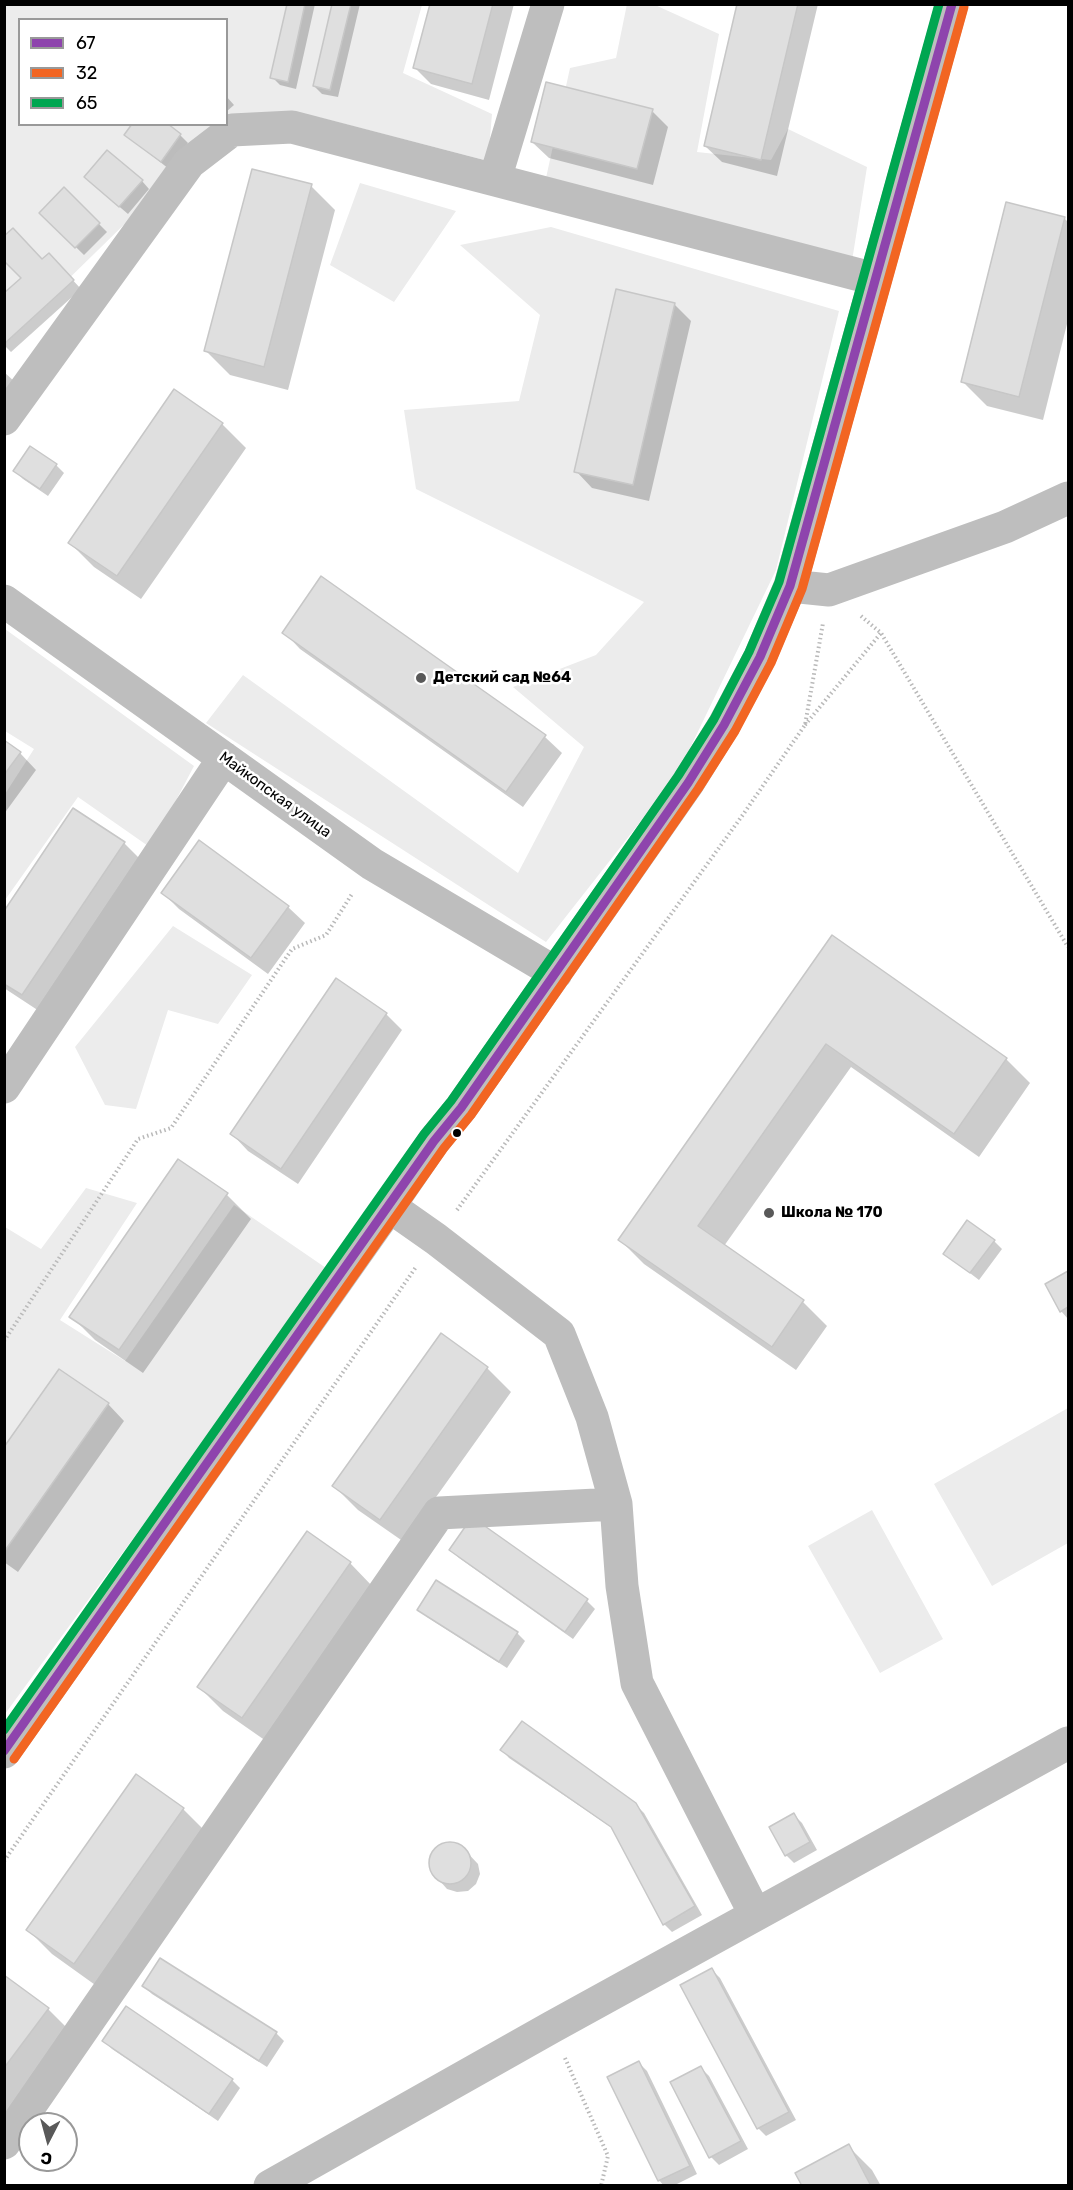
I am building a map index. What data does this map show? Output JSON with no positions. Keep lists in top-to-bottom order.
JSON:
{
  "streets": {
    "street": ["Майкопская улица"]
  },
  "places": ["Детский сад №64", "Школа № 170"],
  "lines": ["transit line 67", "transit line 65", "transit line 32"],
  "legend": ["67", "32", "65"],
  "north": "bottom"
}
